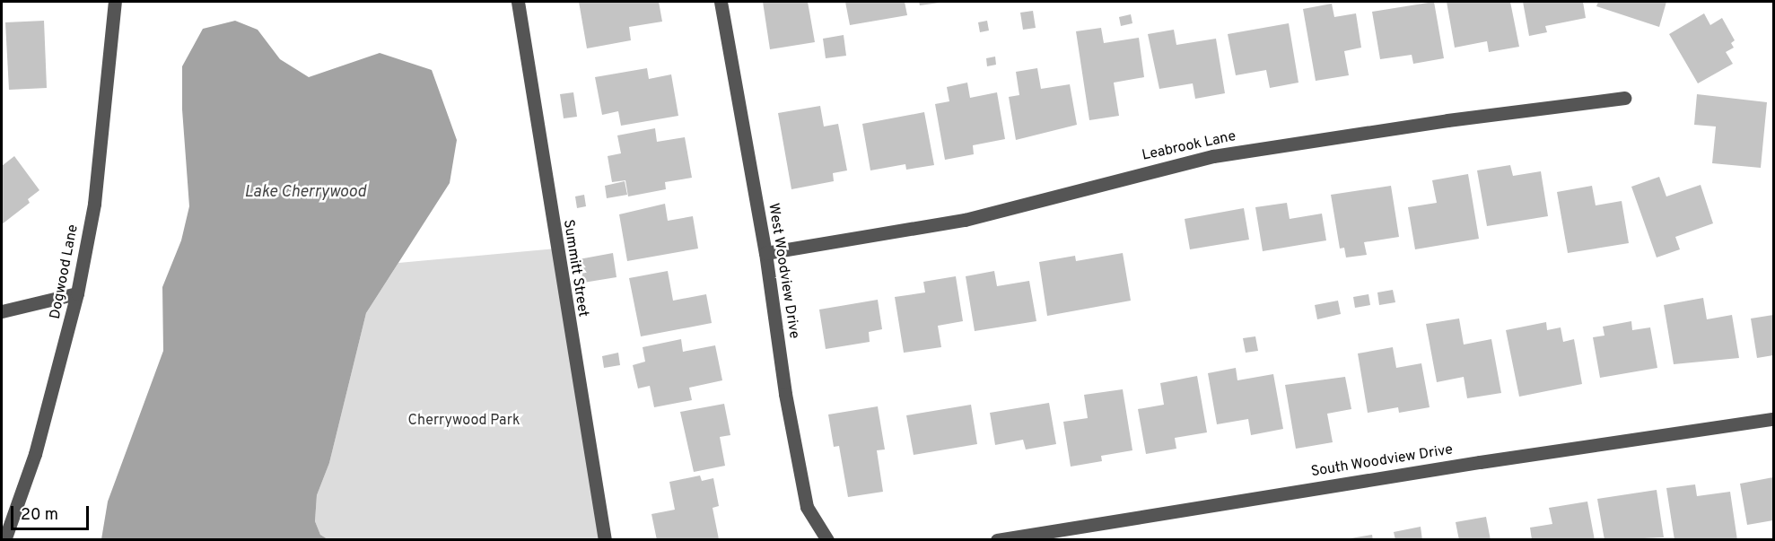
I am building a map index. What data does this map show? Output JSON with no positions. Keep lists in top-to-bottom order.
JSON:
{
  "streets": {
    "street": [
      "Leabrook Lane",
      "Summitt Street",
      "West Woodview Drive",
      "Dogwood Lane",
      "South Woodview Drive"
    ]
  },
  "crossings": [
    ["Leabrook Lane", "West Woodview Drive"]
  ],
  "water": ["Lake Cherrywood"],
  "parks": ["Cherrywood Park"],
  "scale_bar": "20 m"
}
